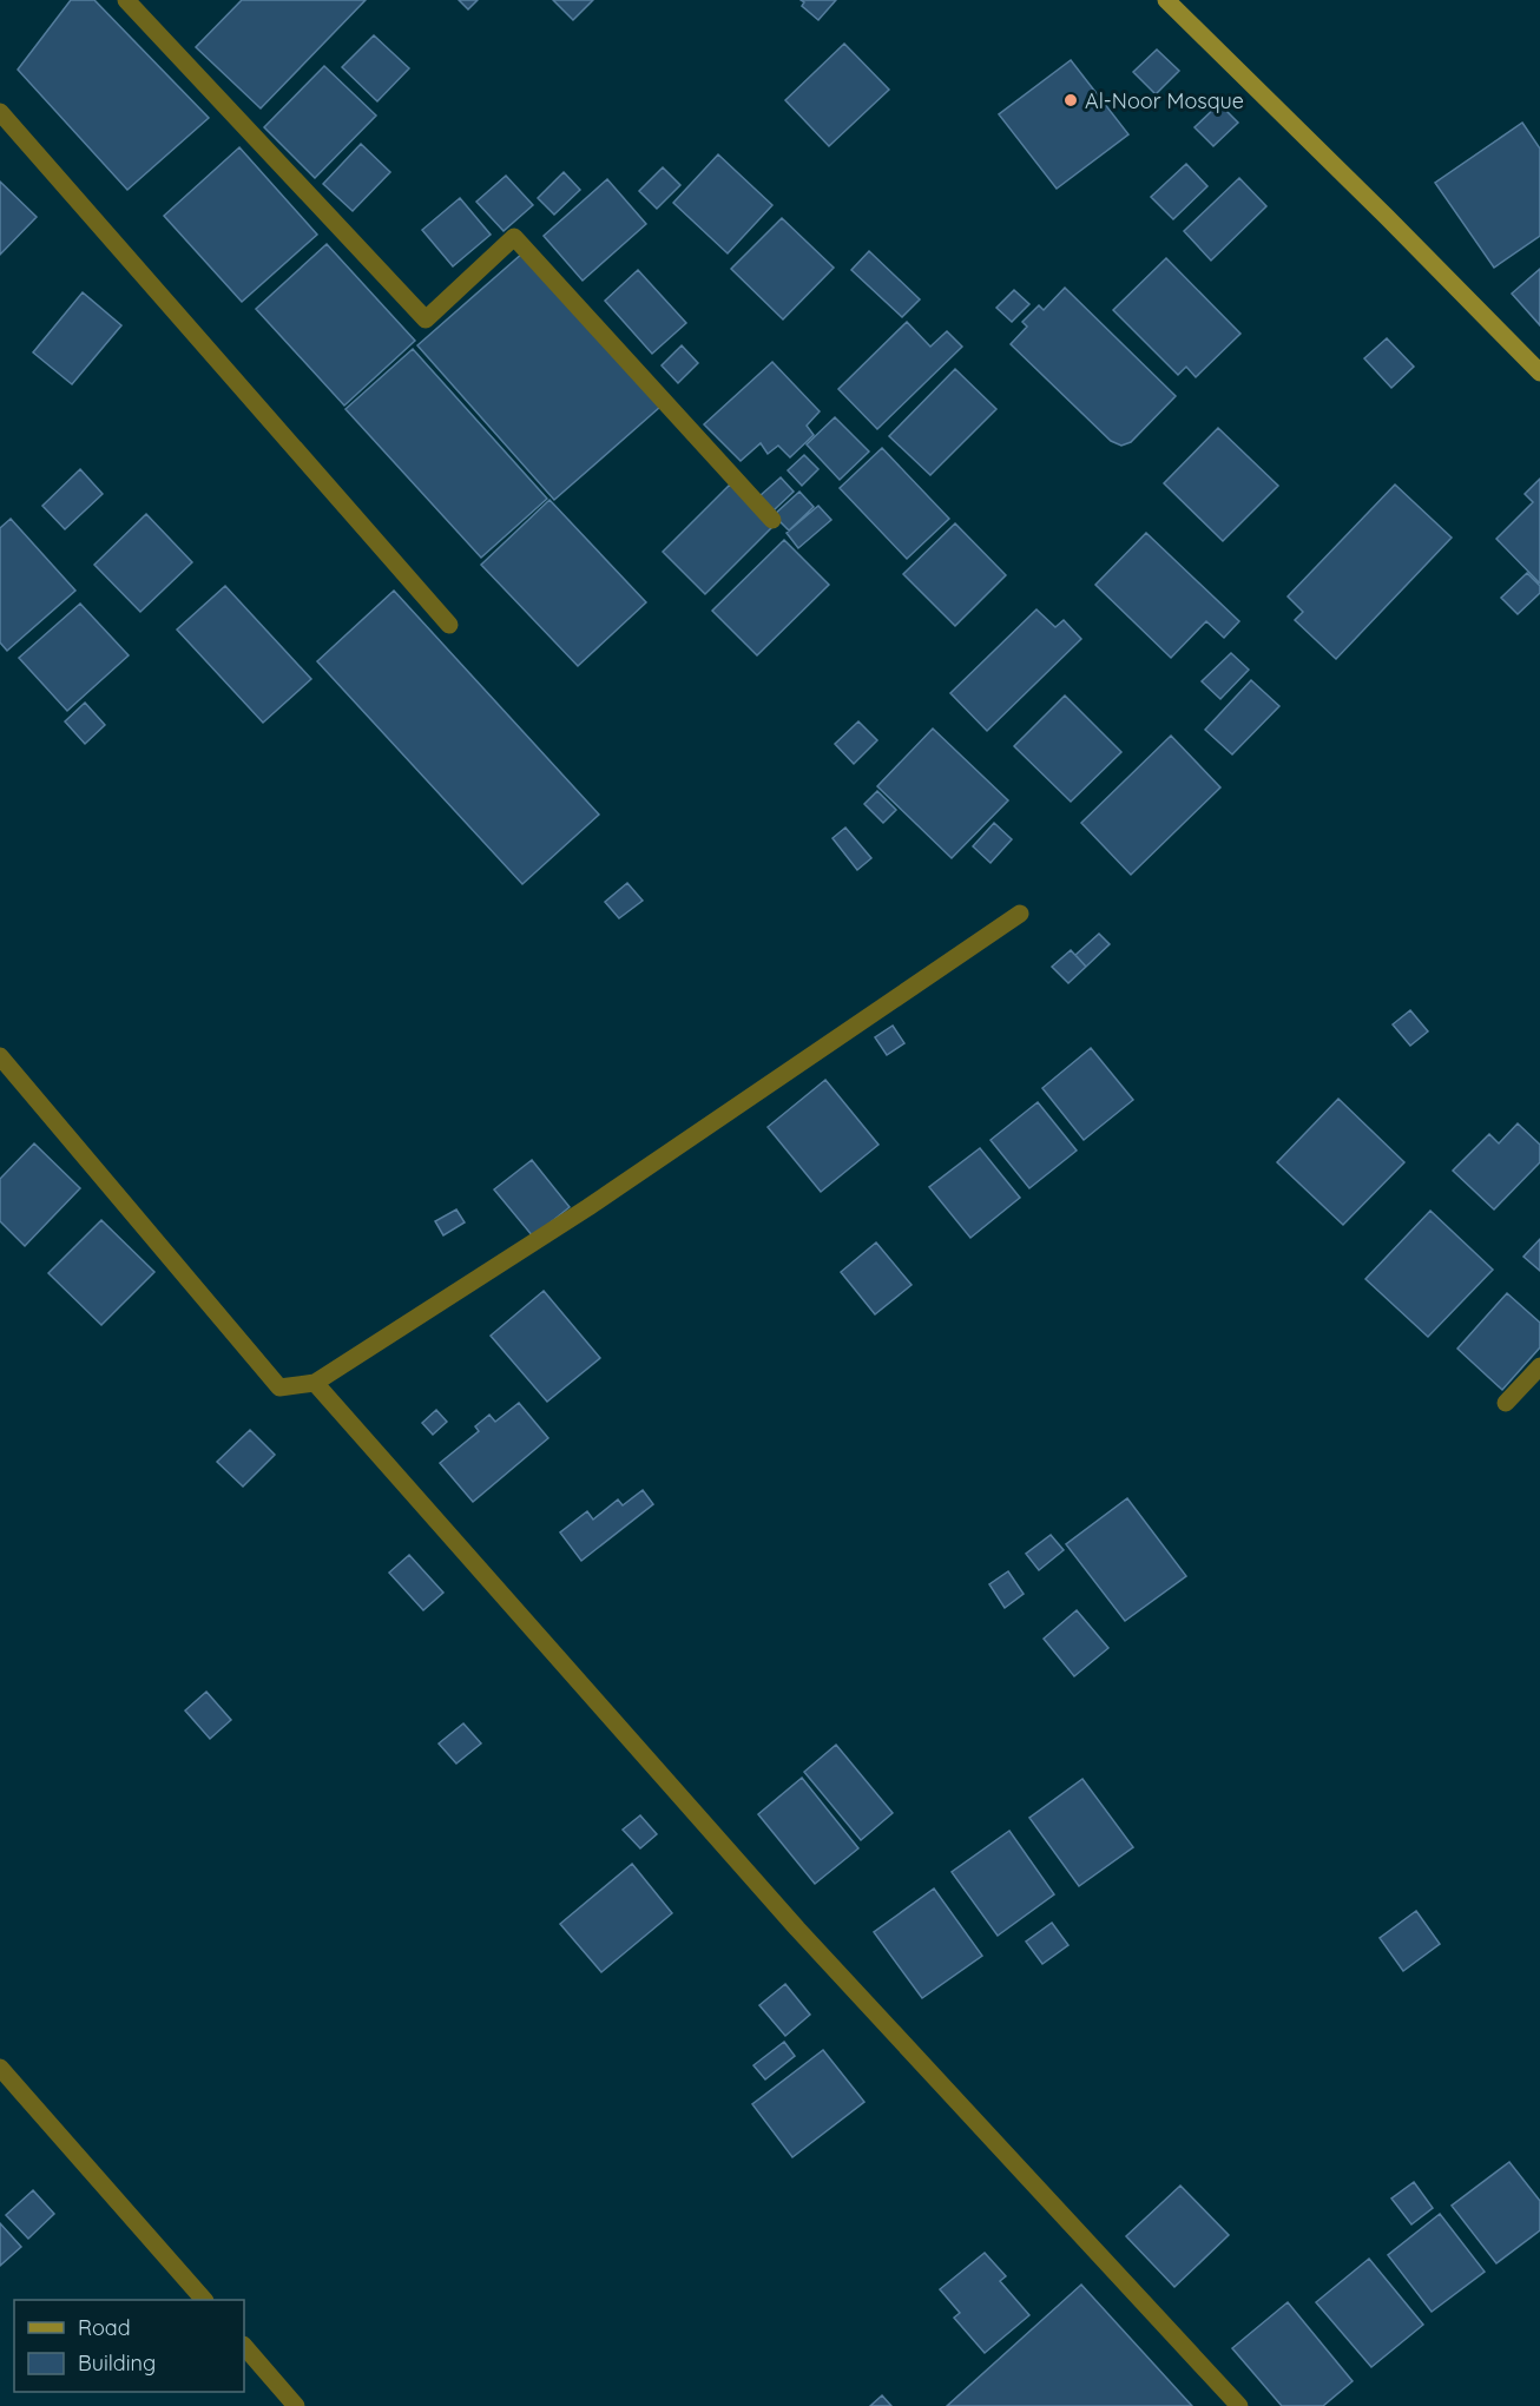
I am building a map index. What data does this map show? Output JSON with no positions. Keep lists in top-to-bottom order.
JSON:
{
  "places": ["Al-Noor Mosque"],
  "legend": ["Road", "Building"]
}
